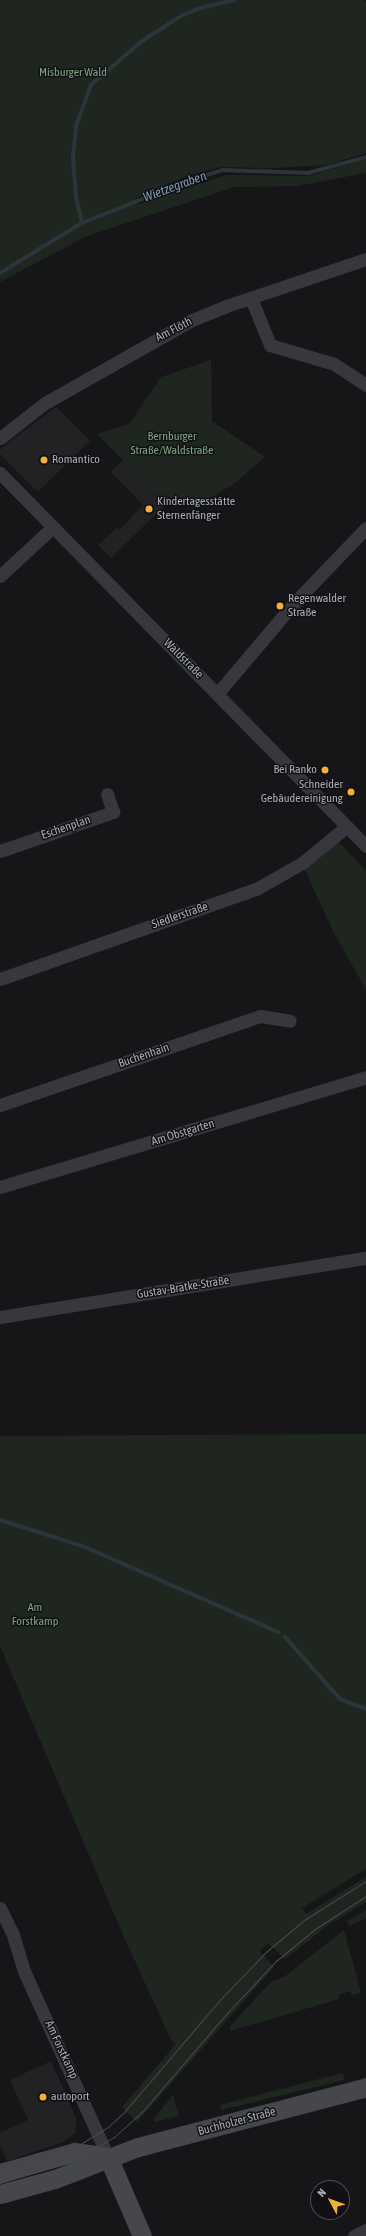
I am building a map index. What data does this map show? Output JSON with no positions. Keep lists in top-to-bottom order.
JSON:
{
  "streets": {
    "main road": ["Am Forstkamp", "Buchholzer Straße"],
    "street": [
      "Am Flöth",
      "Waldstraße",
      "Eschenplan",
      "Siedlerstraße",
      "Buchenhain",
      "Am Obstgarten",
      "Gustav-Bratke-Straße"
    ]
  },
  "crossings": [
    ["Waldstraße", "Siedlerstraße"],
    ["Am Forstkamp", "Buchholzer Straße"]
  ],
  "water": ["Wietzegraben"],
  "parks": ["Misburger Wald", "Bernburger Straße/Waldstraße", "Am Forstkamp"],
  "places": [
    "Romantico",
    "Kindertagesstätte Sternenfänger",
    "Regenwalder Straße",
    "Bei Ranko",
    "Schneider Gebäudereinigung",
    "autoport"
  ],
  "north": "top left"
}
